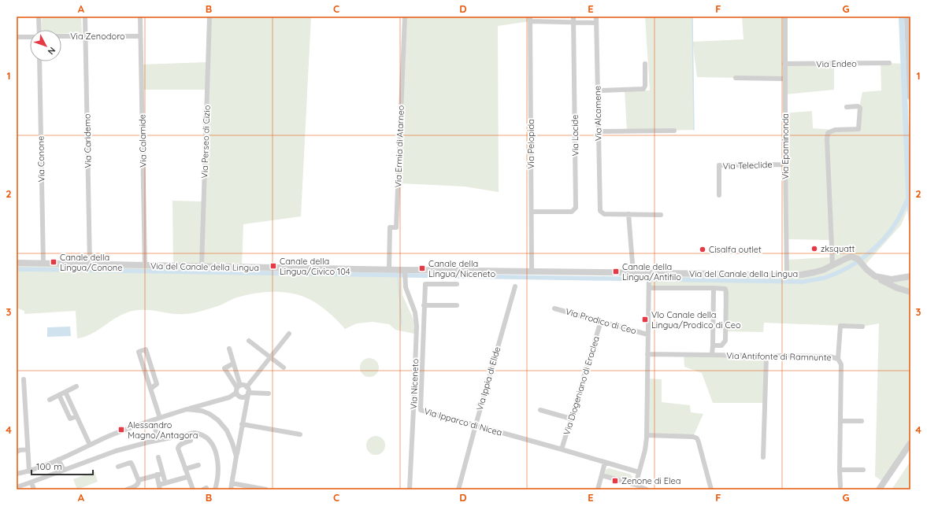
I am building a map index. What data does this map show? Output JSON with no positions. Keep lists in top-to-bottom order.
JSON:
{
  "streets": {
    "street": [
      "Via Zenodoro",
      "Via Endeo",
      "Via Alcamene",
      "Via Lacide",
      "Via Caridemo",
      "Via Calamide",
      "Via Perseo di Cizio",
      "Via Pelopida",
      "Via Ermia di Atarneo",
      "Via Epaminonda",
      "Via Conone",
      "Via Teleclide",
      "Via del Canale della Lingua",
      "Via Prodico di Ceo",
      "Via Antifonte di Ramnunte",
      "Via Ippia di Elide",
      "Via Niceneto",
      "Via Diogeniano di Eraclea",
      "Via Ipparco di Nicea"
    ]
  },
  "crossings": [
    ["Via Zenodoro", "Via Caridemo"],
    ["Via Zenodoro", "Via Calamide"],
    ["Via Endeo", "Via Epaminonda"],
    ["Via Lacide", "Via Pelopida"],
    ["Via Caridemo", "Via del Canale della Lingua"],
    ["Via Calamide", "Via del Canale della Lingua"],
    ["Via Perseo di Cizio", "Via del Canale della Lingua"],
    ["Via Pelopida", "Via del Canale della Lingua"],
    ["Via Ermia di Atarneo", "Via del Canale della Lingua"],
    ["Via Epaminonda", "Via Teleclide"],
    ["Via Epaminonda", "Via del Canale della Lingua"],
    ["Via Conone", "Via del Canale della Lingua"],
    ["Via del Canale della Lingua", "Via Niceneto"],
    ["Via Prodico di Ceo", "Via Diogeniano di Eraclea"],
    ["Via Ippia di Elide", "Via Ipparco di Nicea"],
    ["Via Diogeniano di Eraclea", "Via Ipparco di Nicea"]
  ],
  "places": {
    "other": ["zksquatt", "Cisalfa outlet"],
    "transit": [
      "Canale della Lingua/Conone",
      "Canale della Lingua/Civico 104",
      "Canale della Lingua/Niceneto",
      "Canale della Lingua/Antifilo",
      "Vlo Canale della Lingua/Prodico di Ceo",
      "Alessandro Magno/Antagora",
      "Zenone di Elea"
    ]
  },
  "scale_bar": "100 m",
  "north": "bottom right",
  "grid": {
    "columns": [
      "A",
      "B",
      "C",
      "D",
      "E",
      "F",
      "G"
    ],
    "rows": [
      "1",
      "2",
      "3",
      "4"
    ]
  }
}
